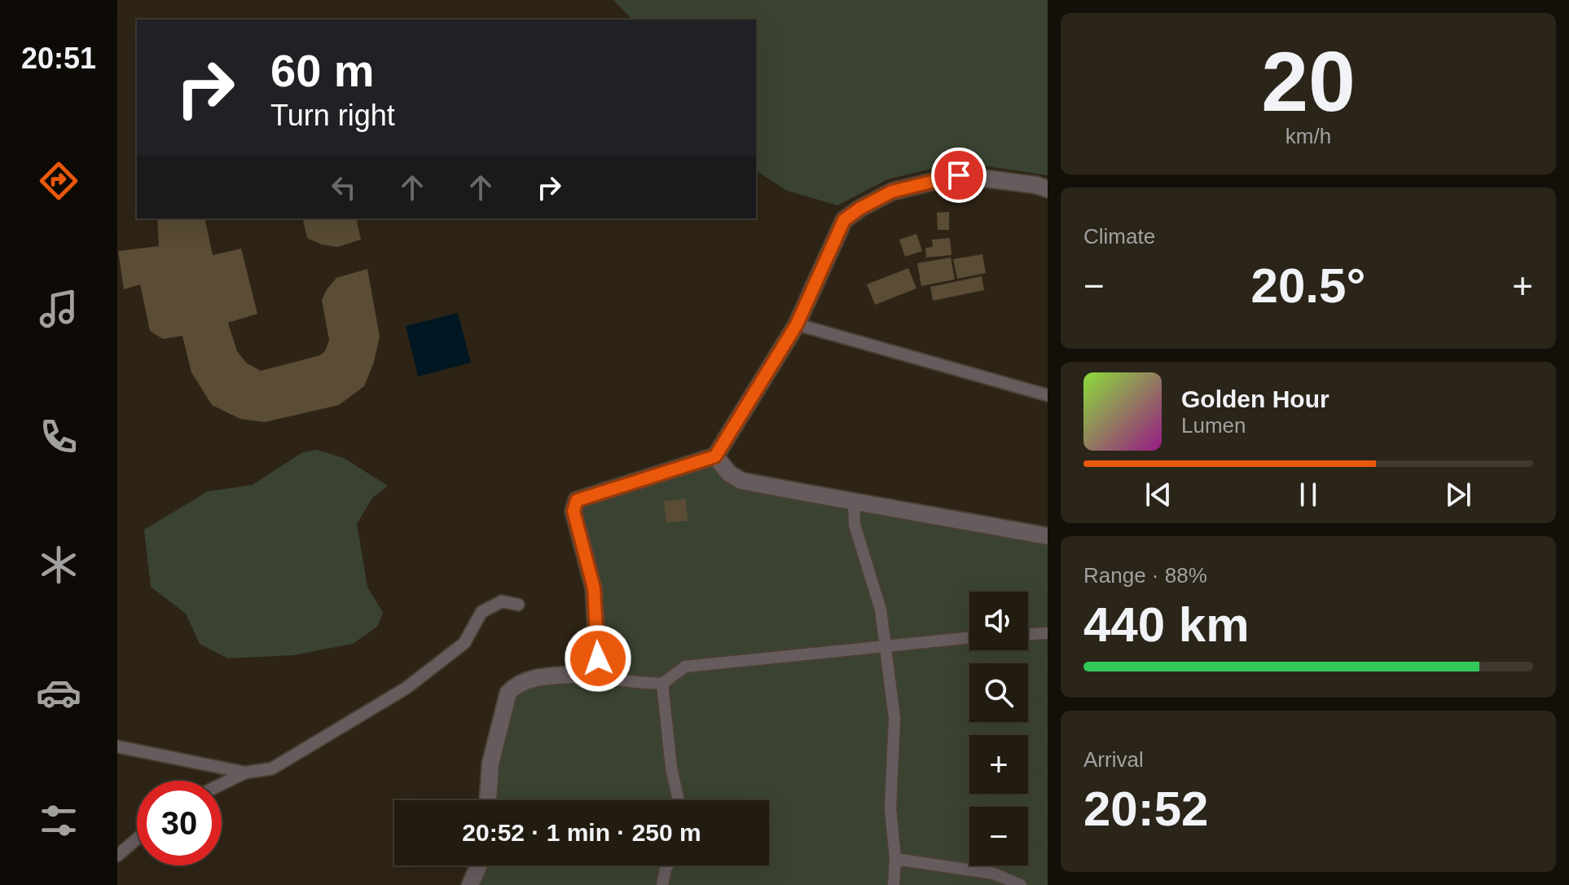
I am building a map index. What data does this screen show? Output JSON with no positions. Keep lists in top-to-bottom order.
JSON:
{
  "page": {
    "tabs": "20:51",
    "tile": [
      ["20", "km/h"],
      "Climate",
      ["Range · 88%", "440 km"],
      ["Arrival", "20:52"]
    ],
    "turn": ["60 m", "Turn right"],
    "heat": ["−", "20.5°", "+"],
    "song": ["Golden Hour", "Lumen"],
    "map_buttons": ["+", "−"],
    "limit": "30",
    "trip": "20:52 · 1 min · 250 m"
  }
}
